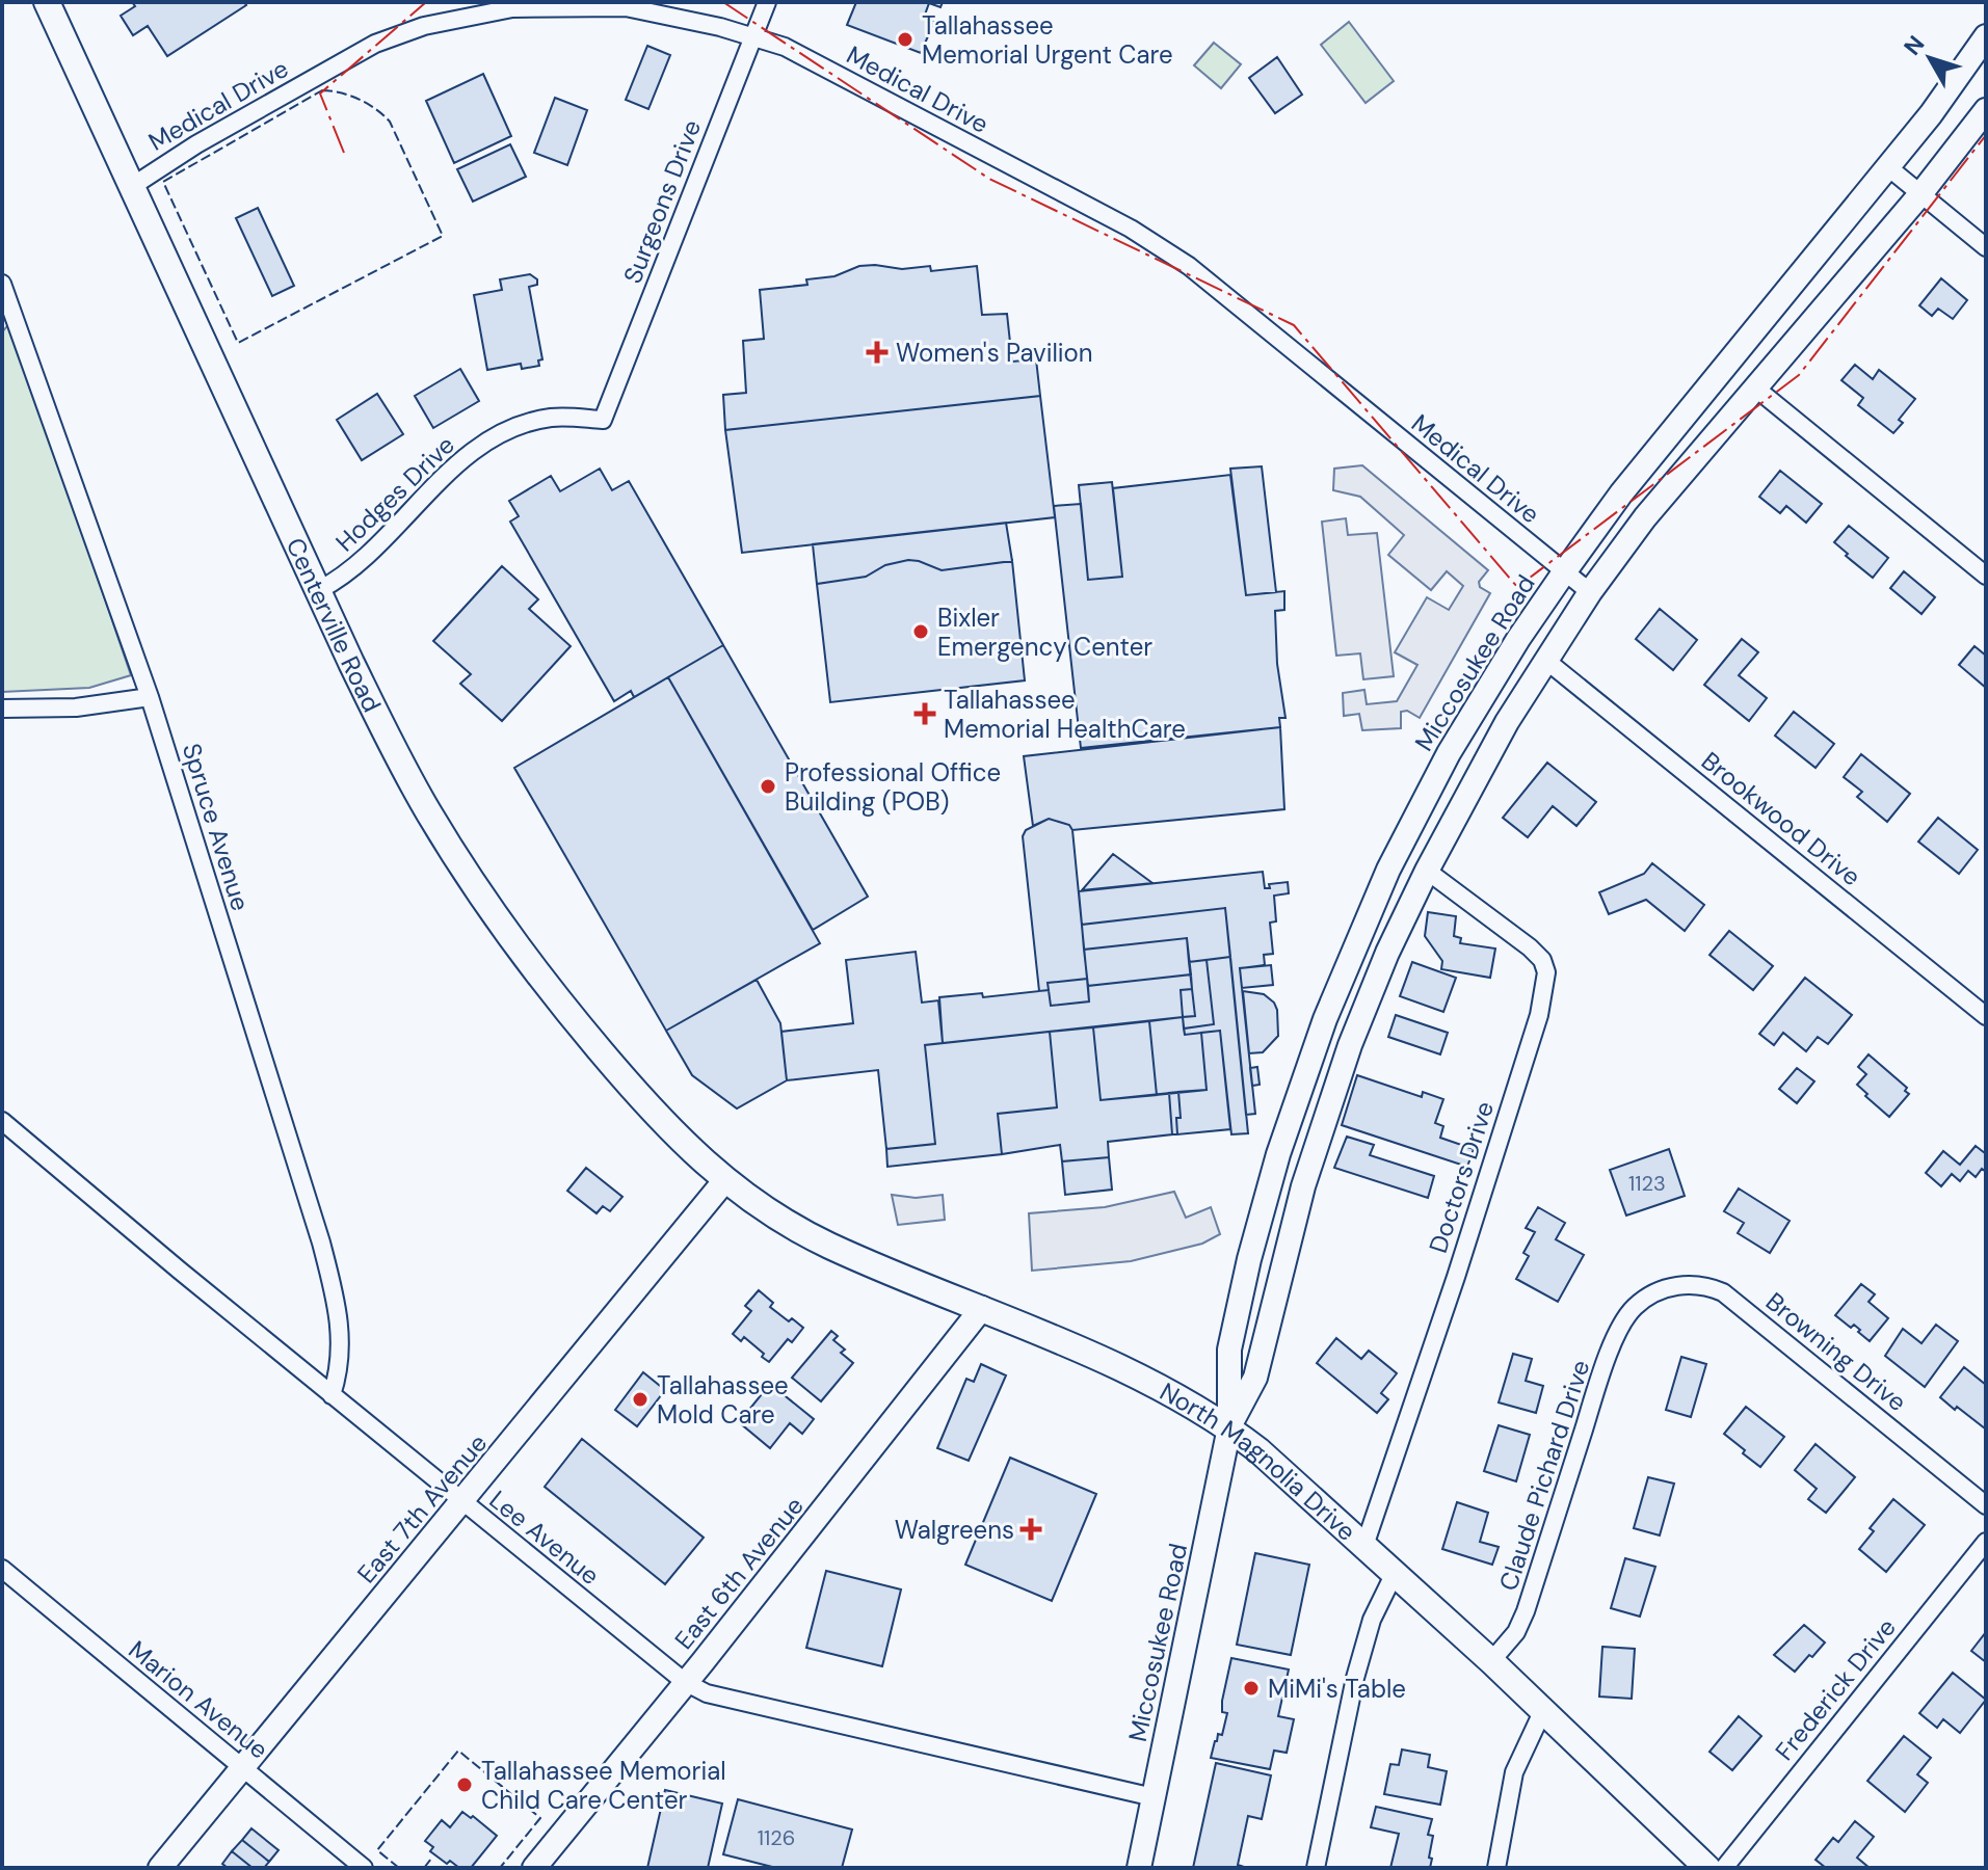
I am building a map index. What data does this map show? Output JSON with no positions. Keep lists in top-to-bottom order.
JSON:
{
  "streets": {
    "main road": ["Centerville Road", "North Magnolia Drive"],
    "street": [
      "Medical Drive",
      "Surgeons Drive",
      "Hodges Drive",
      "Miccosukee Road",
      "Brookwood Drive",
      "Spruce Avenue",
      "Doctors Drive",
      "Browning Drive",
      "Claude Pichard Drive",
      "East 7th Avenue",
      "Lee Avenue",
      "East 6th Avenue",
      "Frederick Drive",
      "Marion Avenue"
    ]
  },
  "crossings": [
    ["Medical Drive", "Surgeons Drive"],
    ["Medical Drive", "Centerville Road"],
    ["Medical Drive", "Miccosukee Road"],
    ["Surgeons Drive", "Hodges Drive"],
    ["Hodges Drive", "Centerville Road"],
    ["Centerville Road", "North Magnolia Drive"],
    ["Centerville Road", "East 7th Avenue"],
    ["Miccosukee Road", "Brookwood Drive"],
    ["Miccosukee Road", "Doctors Drive"],
    ["Miccosukee Road", "North Magnolia Drive"],
    ["Miccosukee Road", "Lee Avenue"],
    ["Spruce Avenue", "Lee Avenue"],
    ["Doctors Drive", "North Magnolia Drive"],
    ["Browning Drive", "Claude Pichard Drive"],
    ["North Magnolia Drive", "Claude Pichard Drive"],
    ["North Magnolia Drive", "East 7th Avenue"],
    ["North Magnolia Drive", "East 6th Avenue"],
    ["East 7th Avenue", "Lee Avenue"],
    ["East 7th Avenue", "Marion Avenue"],
    ["Lee Avenue", "East 6th Avenue"]
  ],
  "places": {
    "other": [
      "Tallahassee Memorial Urgent Care",
      "Bixler Emergency Center",
      "Professional Office Building (POB)",
      "Tallahassee Mold Care",
      "MiMi's Table",
      "Tallahassee Memorial Child Care Center"
    ],
    "health": ["Women's Pavilion", "Tallahassee Memorial HealthCare", "Walgreens"]
  },
  "house_numbers": ["1123", "1126"],
  "north": "top left"
}
